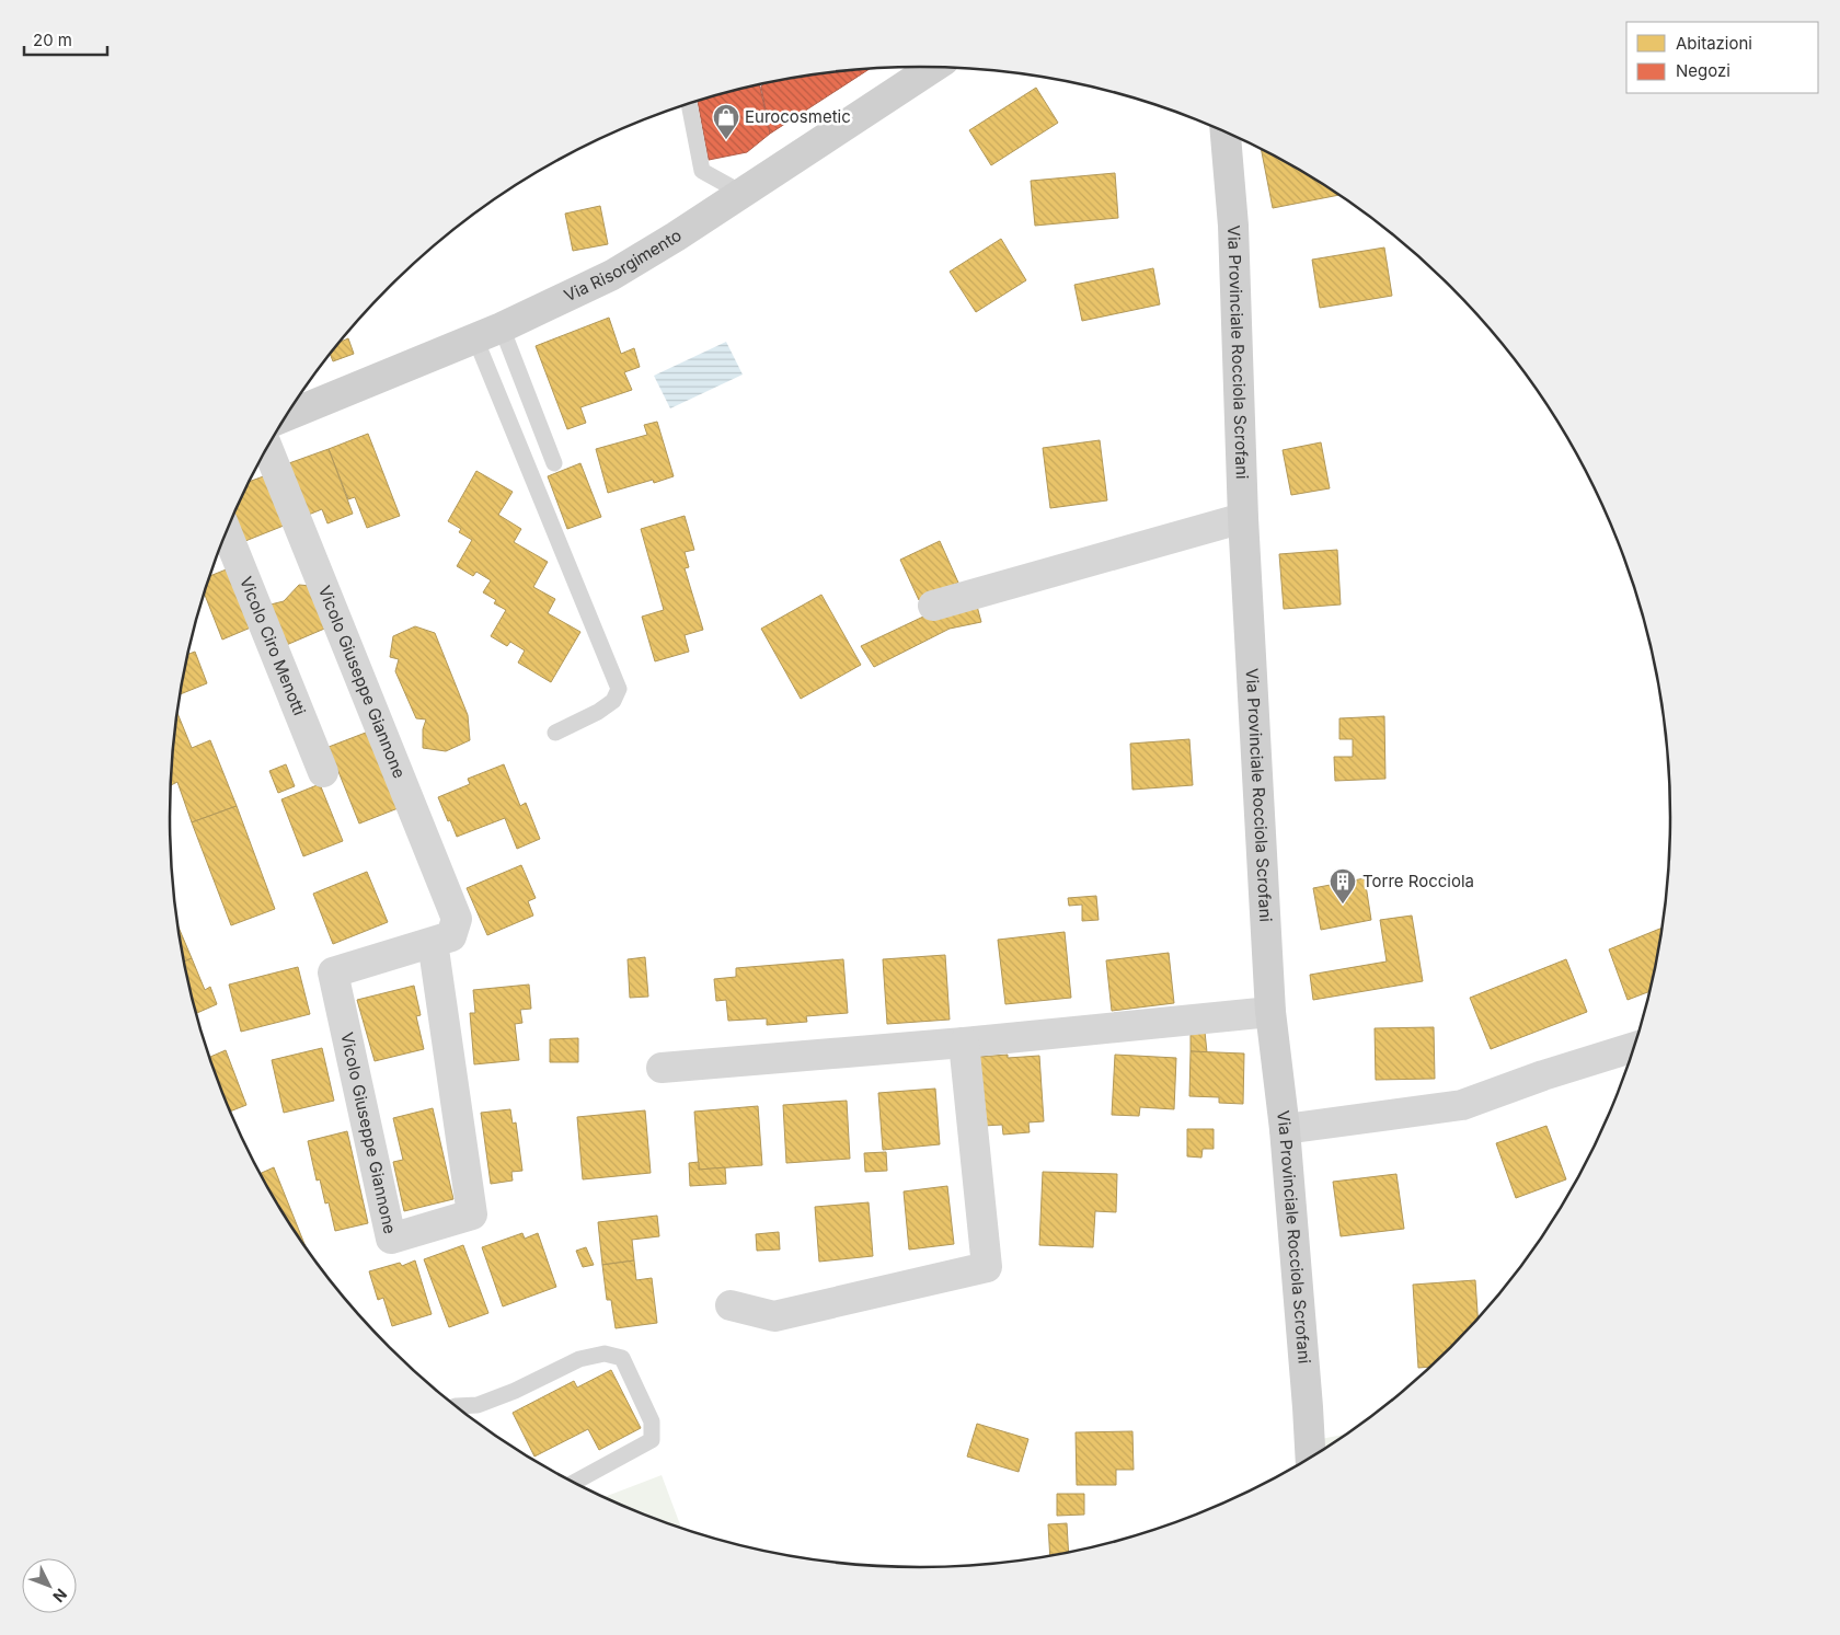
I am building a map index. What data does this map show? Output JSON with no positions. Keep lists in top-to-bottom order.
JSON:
{
  "streets": {
    "street": [
      "Via Risorgimento",
      "Via Provinciale Rocciola Scrofani",
      "Vicolo Ciro Menotti",
      "Vicolo Giuseppe Giannone"
    ]
  },
  "places": {
    "shop": ["Eurocosmetic"],
    "building": ["Torre Rocciola"]
  },
  "legend": ["Abitazioni", "Negozi"],
  "scale_bar": "20 m",
  "north": "bottom right"
}
